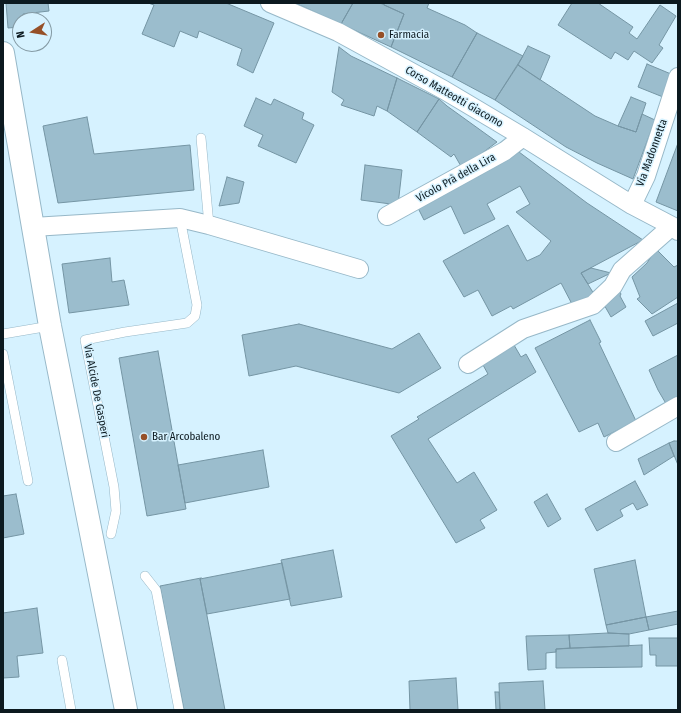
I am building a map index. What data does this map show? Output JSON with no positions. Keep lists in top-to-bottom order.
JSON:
{
  "streets": {
    "street": ["Corso Matteotti Giacomo", "Via Madonnetta", "Vicolo Prà della Lira"],
    "lane": ["Via Alcide De Gasperi"]
  },
  "crossings": [
    ["Corso Matteotti Giacomo", "Via Madonnetta"],
    ["Corso Matteotti Giacomo", "Vicolo Prà della Lira"]
  ],
  "places": ["Farmacia", "Bar Arcobaleno"],
  "north": "left"
}
